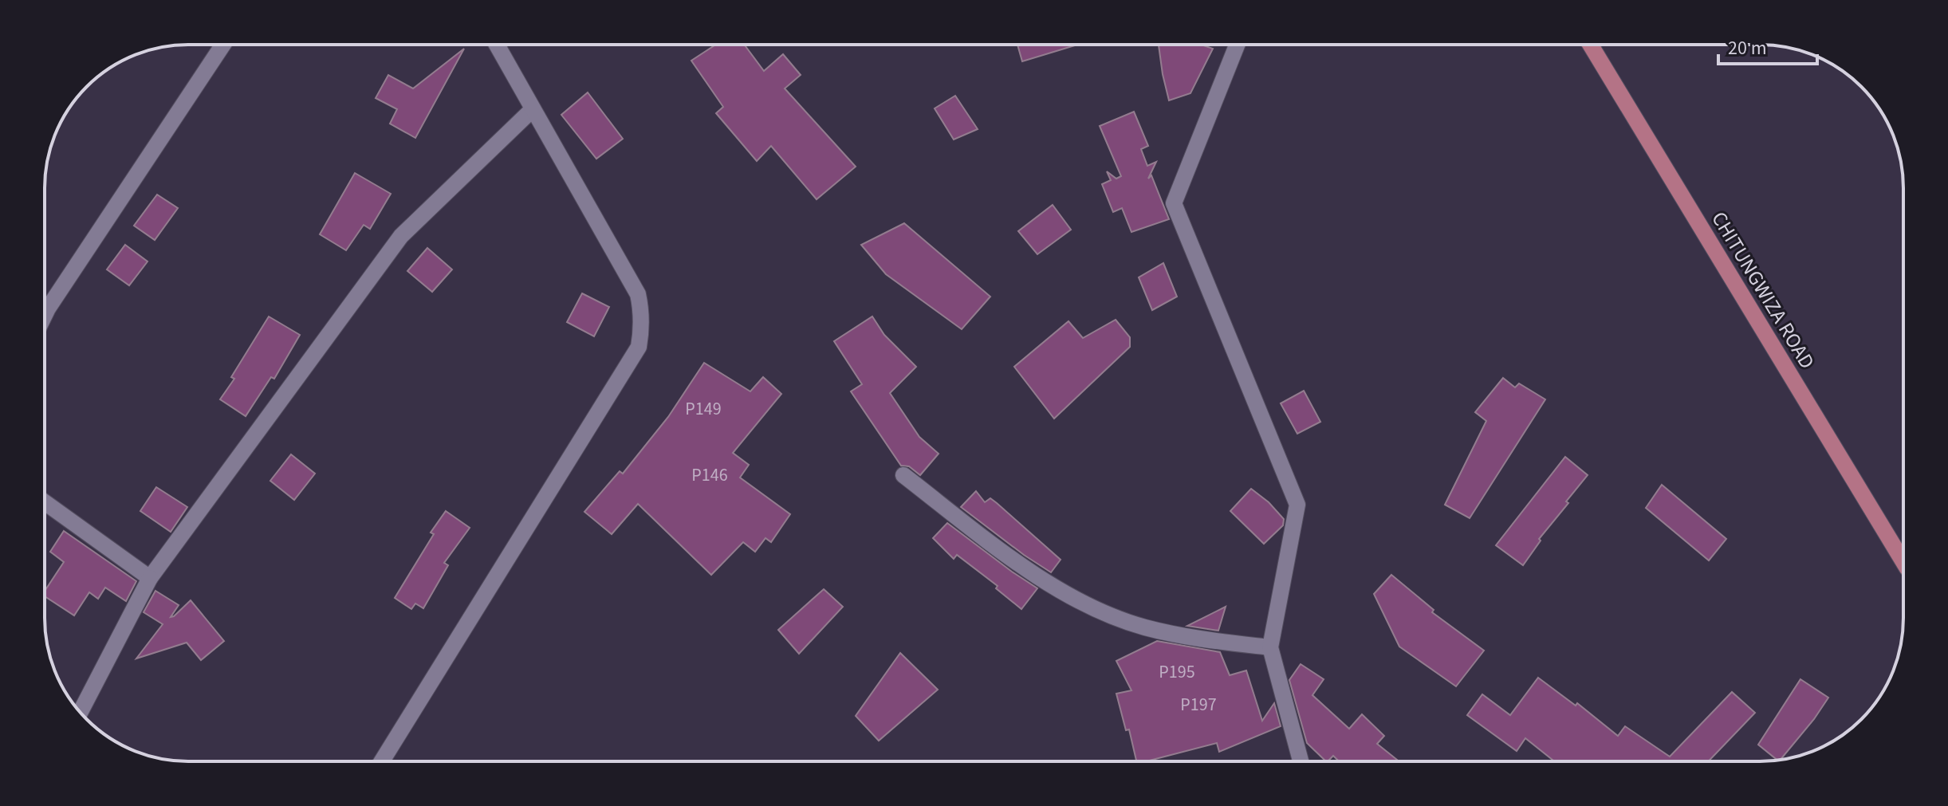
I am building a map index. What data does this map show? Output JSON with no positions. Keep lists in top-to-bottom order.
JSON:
{
  "streets": {
    "main road": ["CHITUNGWIZA ROAD"]
  },
  "house_numbers": [
    "P149",
    "P146",
    "P195",
    "P197"
  ],
  "scale_bar": "20 m"
}
